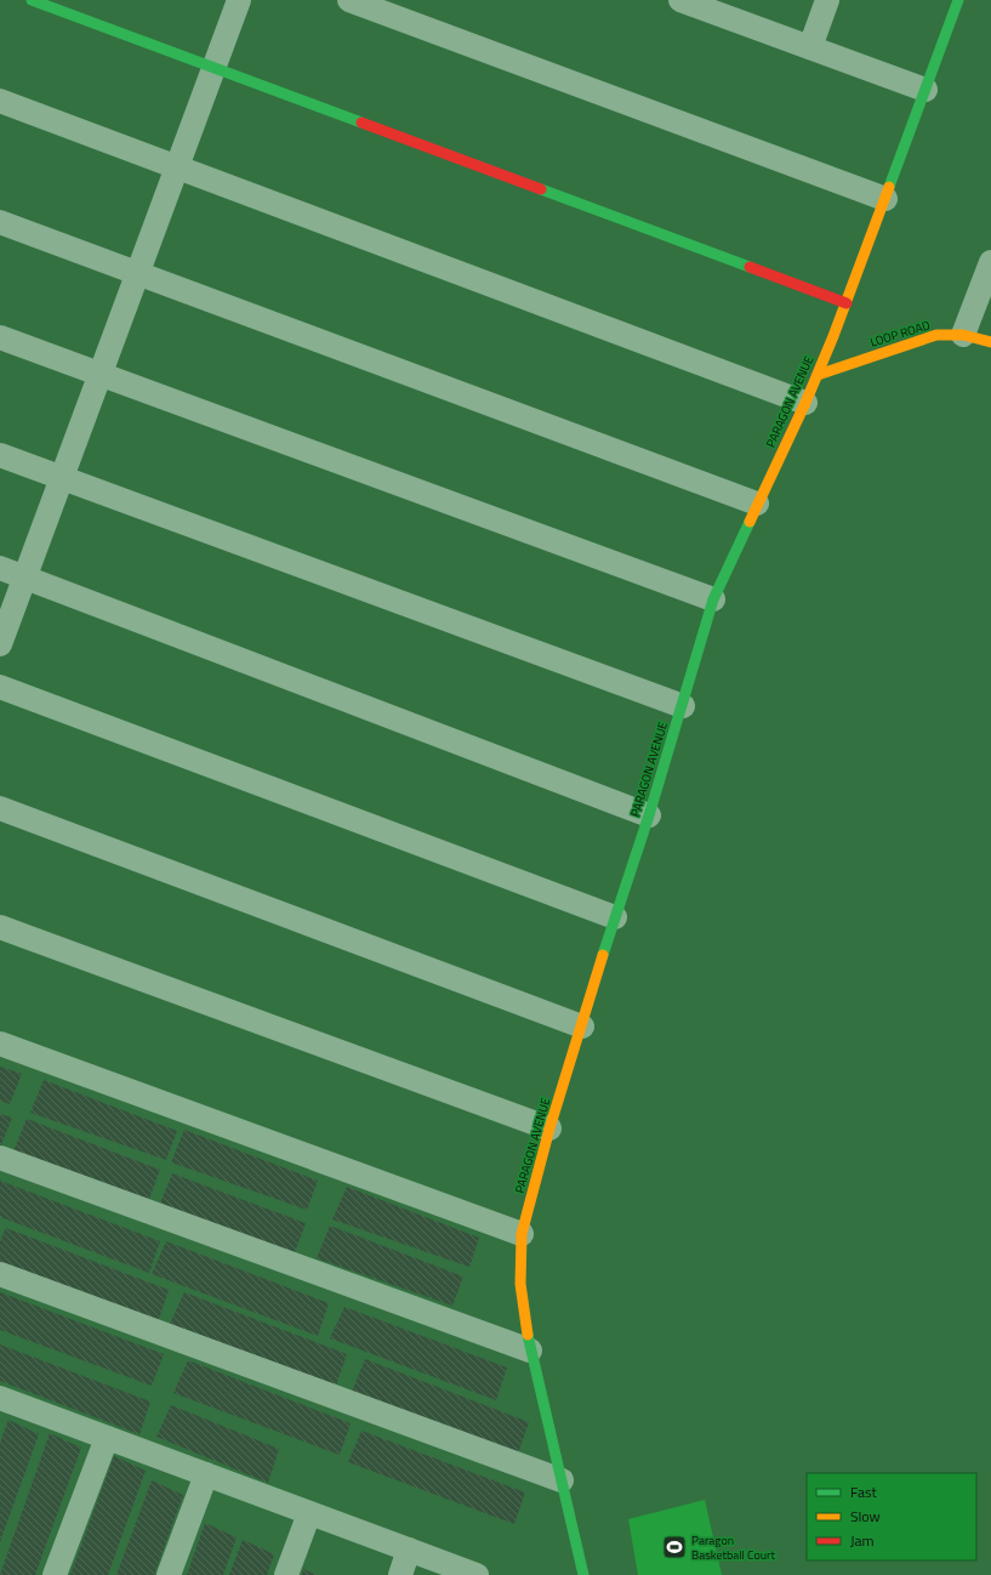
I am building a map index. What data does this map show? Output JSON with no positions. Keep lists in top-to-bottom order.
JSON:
{
  "streets": {
    "street": ["LOOP ROAD", "PARAGON AVENUE"]
  },
  "crossings": [
    ["LOOP ROAD", "PARAGON AVENUE"]
  ],
  "places": {
    "sports": ["Paragon Basketball Court"]
  },
  "legend": ["Fast", "Slow", "Jam"]
}
